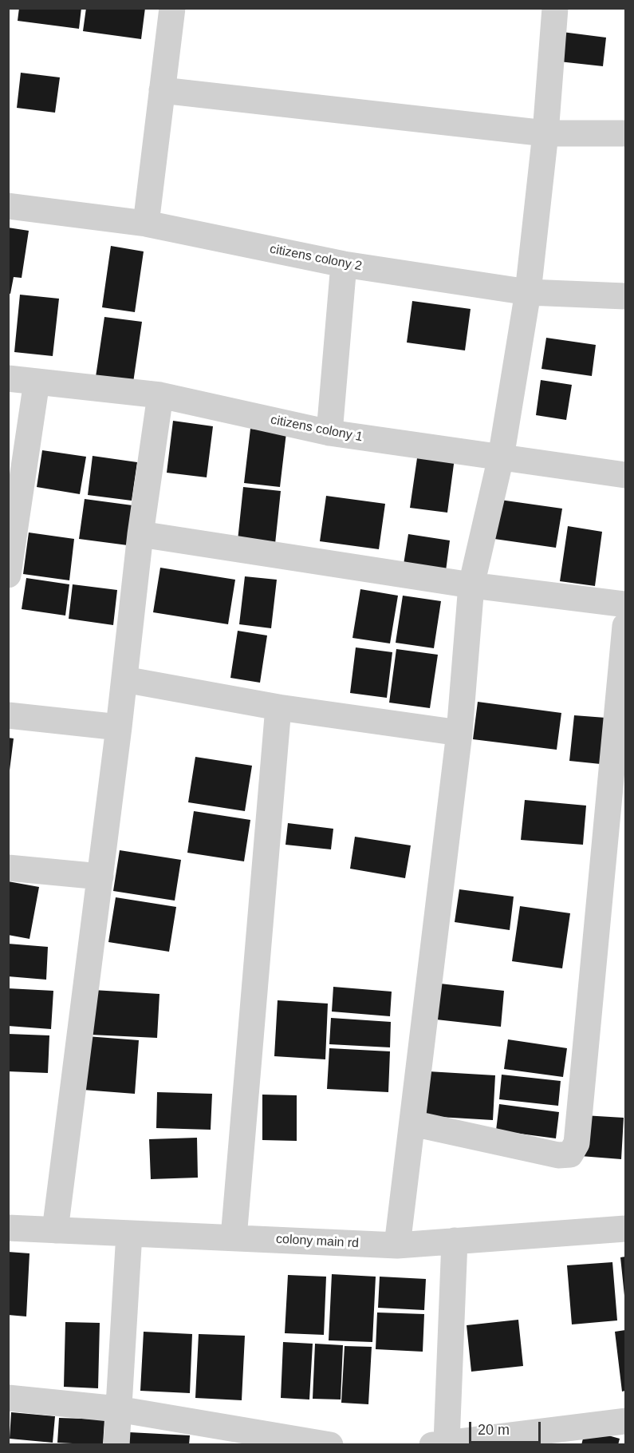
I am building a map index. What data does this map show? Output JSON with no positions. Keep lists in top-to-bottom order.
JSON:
{
  "streets": {
    "street": ["citizens colony 2", "citizens colony 1", "colony main rd"]
  },
  "scale_bar": "20 m"
}
